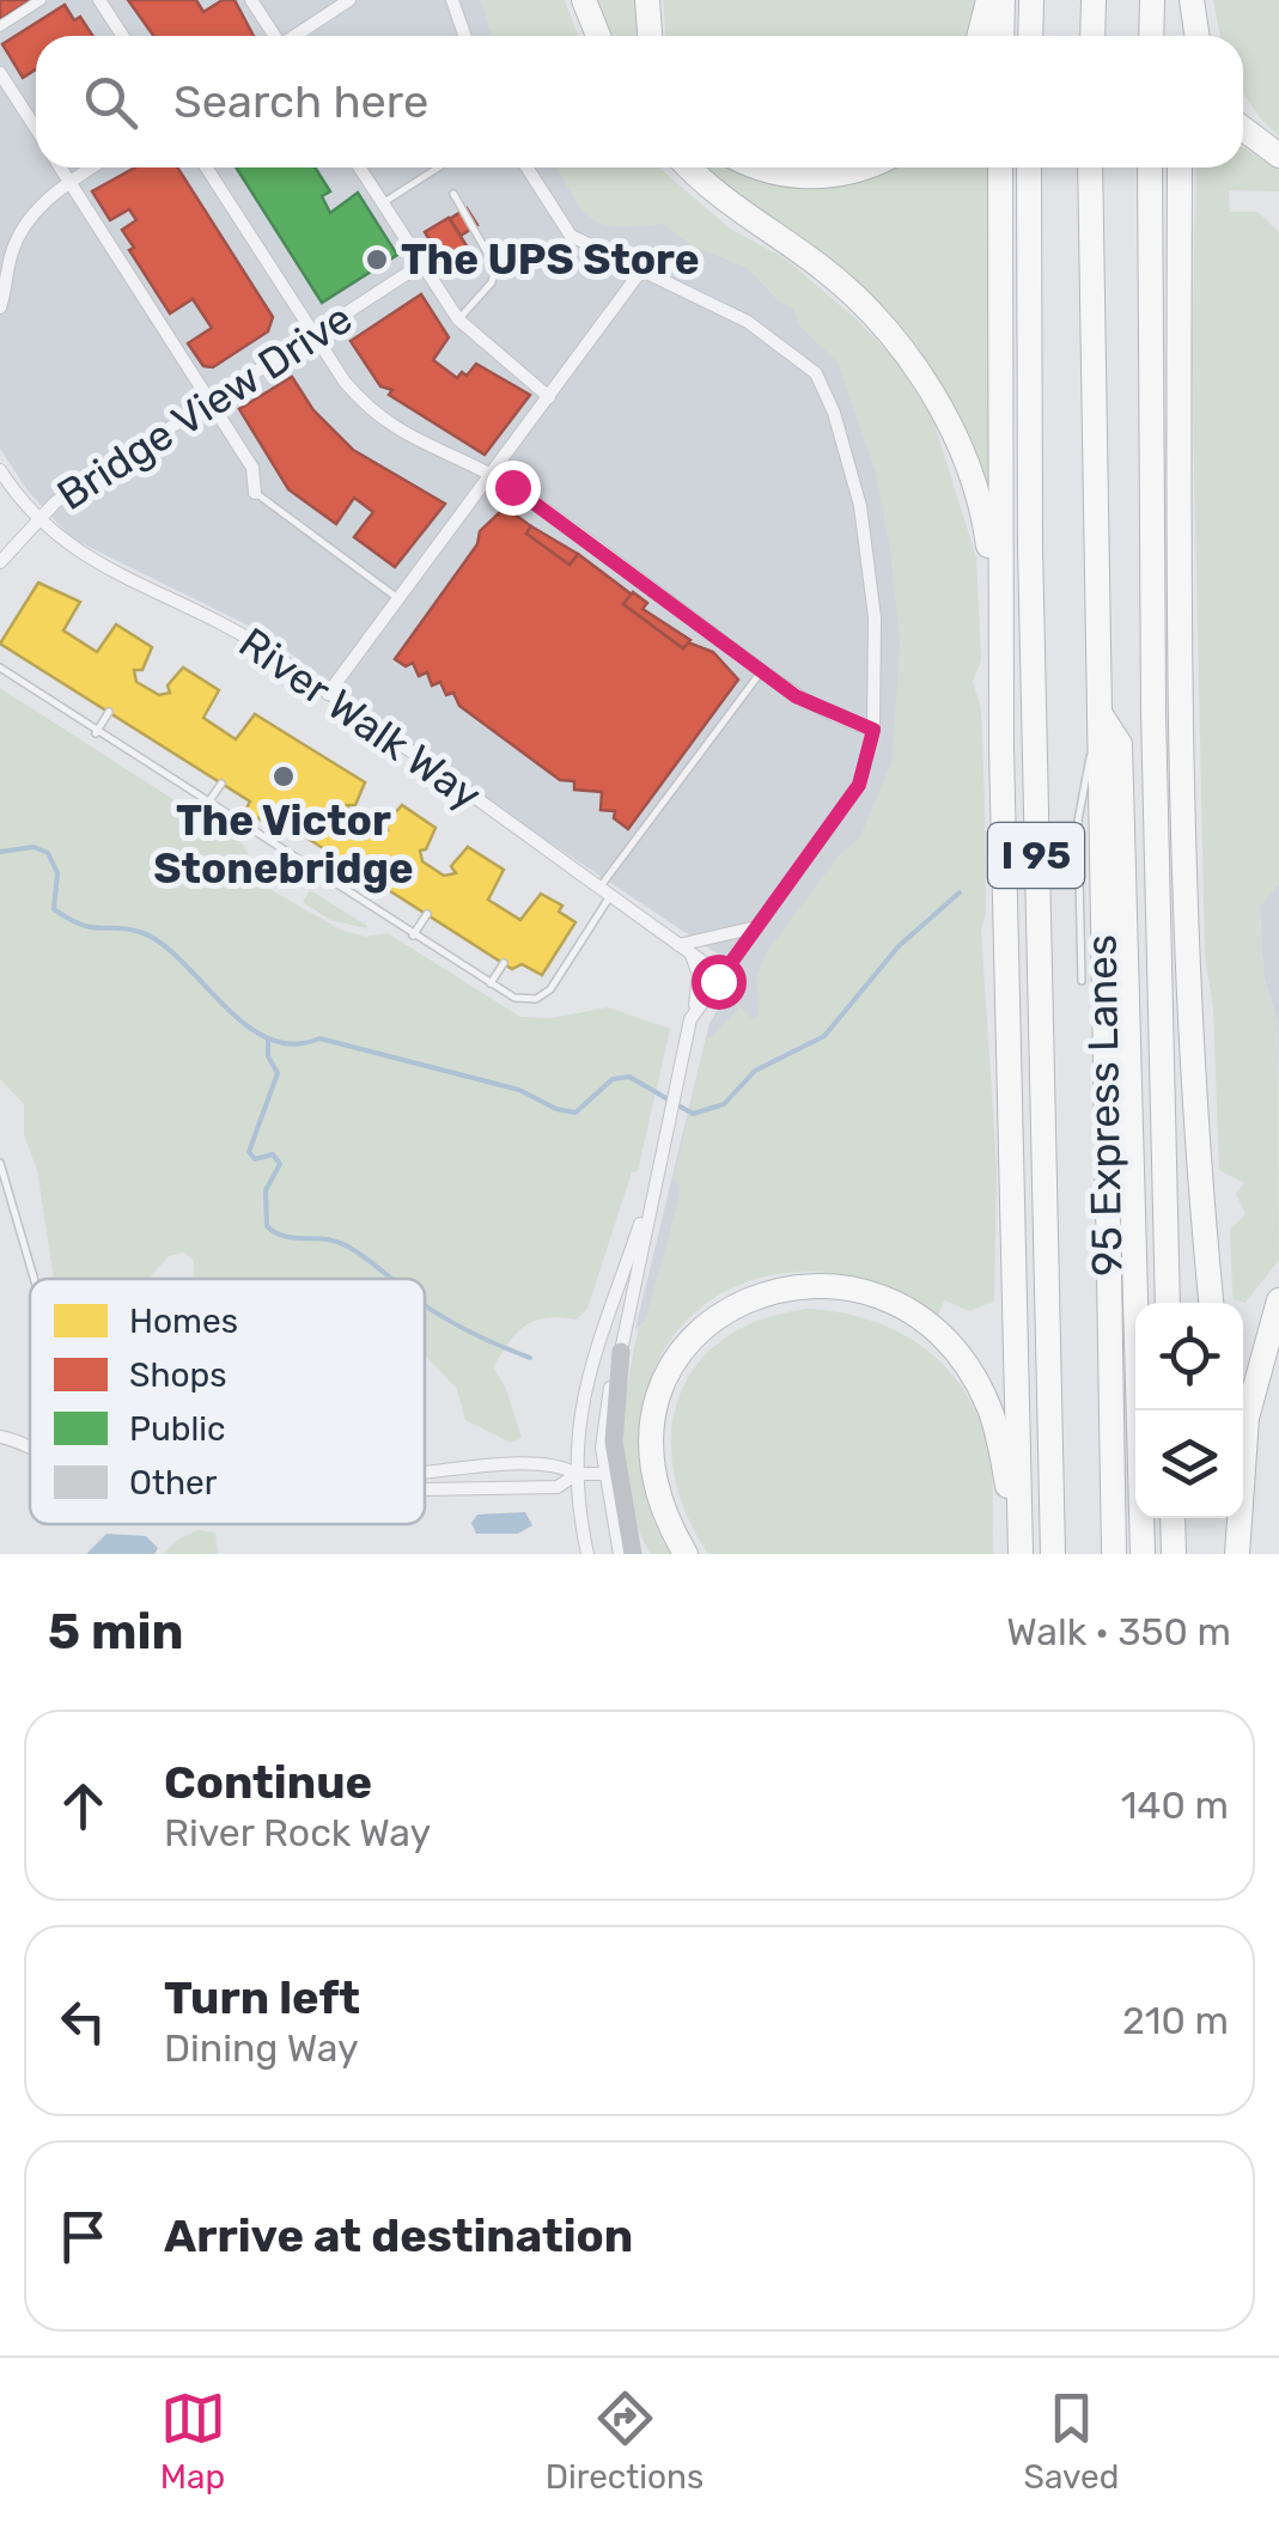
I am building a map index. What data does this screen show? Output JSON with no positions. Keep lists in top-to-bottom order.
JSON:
{
  "streets": {
    "highway": ["I 95", "95 Express Lanes"],
    "street": ["Bridge View Drive", "River Walk Way"]
  },
  "crossings": [
    ["Bridge View Drive", "River Walk Way"]
  ],
  "places": ["The UPS Store", "The Victor Stonebridge"],
  "legend": [
    "Homes",
    "Shops",
    "Public",
    "Other"
  ],
  "page": {
    "search": "Search here",
    "heading": ["5 min", "Walk · 350 m"],
    "list": [
      ["Continue", "River Rock Way", "140 m"],
      ["Turn left", "Dining Way", "210 m"],
      "Arrive at destination"
    ],
    "nav": ["Map", "Directions", "Saved"]
  }
}
